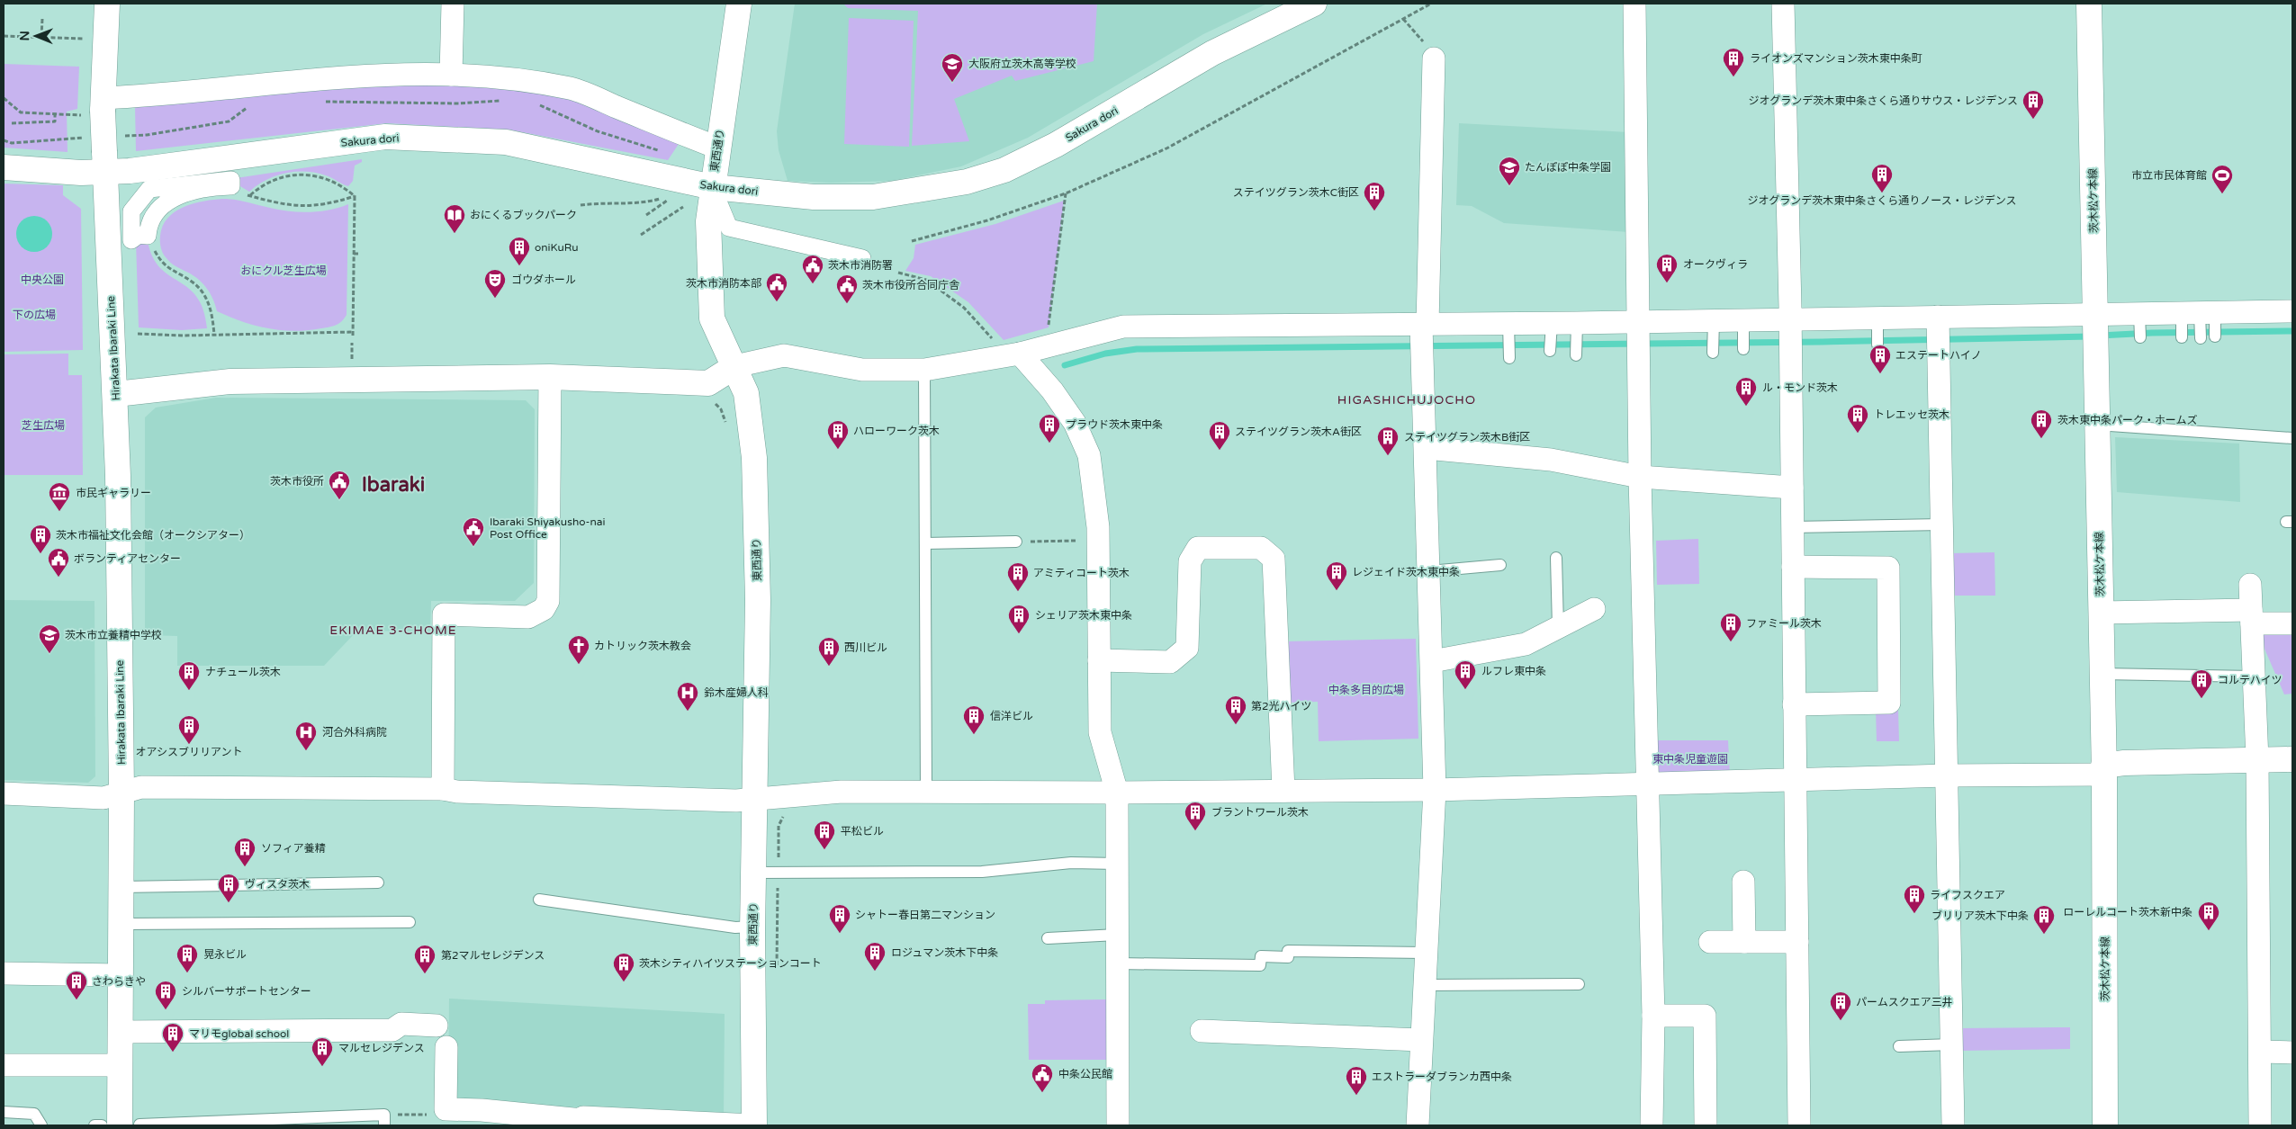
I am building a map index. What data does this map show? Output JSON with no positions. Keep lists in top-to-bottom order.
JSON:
{
  "streets": {
    "street": [
      "Sakura dori",
      "東西通り",
      "茨木松ケ本線",
      "Hirakata Ibaraki Line"
    ]
  },
  "crossings": [
    ["Sakura dori", "東西通り"],
    ["Sakura dori", "Hirakata Ibaraki Line"]
  ],
  "districts": ["HIGASHICHUJOCHO", "Ibaraki", "EKIMAE 3-CHOME"],
  "parks": [
    "おにクル芝生広場",
    "中央公園",
    "下の広場",
    "芝生広場",
    "中条多目的広場",
    "東中条児童遊園"
  ],
  "places": {
    "building": [
      "ライオンズマンション茨木東中条町",
      "ジオグランデ茨木東中条さくら通りサウス・レジデンス",
      "ジオグランデ茨木東中条さくら通りノース・レジデンス",
      "ステイツグラン茨木C街区",
      "oniKuRu",
      "オークヴィラ",
      "エステートハイノ",
      "ル・モンド茨木",
      "トレエッセ茨木",
      "茨木東中条パーク・ホームズ",
      "プラウド茨木東中条",
      "ハローワーク茨木",
      "ステイツグラン茨木A街区",
      "ステイツグラン茨木B街区",
      "茨木市福祉文化会館（オークシアター）",
      "レジェイド茨木東中条",
      "アミティコート茨木",
      "シェリア茨木東中条",
      "ファミール茨木",
      "西川ビル",
      "ルフレ東中条",
      "ナチュール茨木",
      "コルテハイツ",
      "第2光ハイツ",
      "信洋ビル",
      "オアシスブリリアント",
      "ブラントワール茨木",
      "平松ビル",
      "ソフィア養精",
      "ヴィスタ茨木",
      "ライフスクエア",
      "ローレルコート茨木新中条",
      "シャトー春日第二マンション",
      "ブリリア茨木下中条",
      "ロジュマン茨木下中条",
      "晃永ビル",
      "第2マルセレジデンス",
      "茨木シティハイツステーションコート",
      "さわらきや",
      "シルバーサポートセンター",
      "パームスクエア三井",
      "マリモglobal school",
      "マルセレジデンス",
      "エストラーダブランカ西中条"
    ],
    "school or university": ["大阪府立茨木高等学校", "たんぽぽ中条学園", "茨木市立養精中学校"],
    "sports": ["市立市民体育館"],
    "library": ["おにくるブックパーク"],
    "public building": [
      "茨木市消防署",
      "茨木市消防本部",
      "茨木市役所合同庁舎",
      "茨木市役所",
      "Ibaraki Shiyakusho-nai Post Office",
      "ボランティアセンター",
      "中条公民館"
    ],
    "theatre": ["ゴウダホール"],
    "museum": ["市民ギャラリー"],
    "church": ["カトリック茨木教会"],
    "hospital": ["鈴木産婦人科", "河合外科病院"]
  },
  "north": "left"
}
